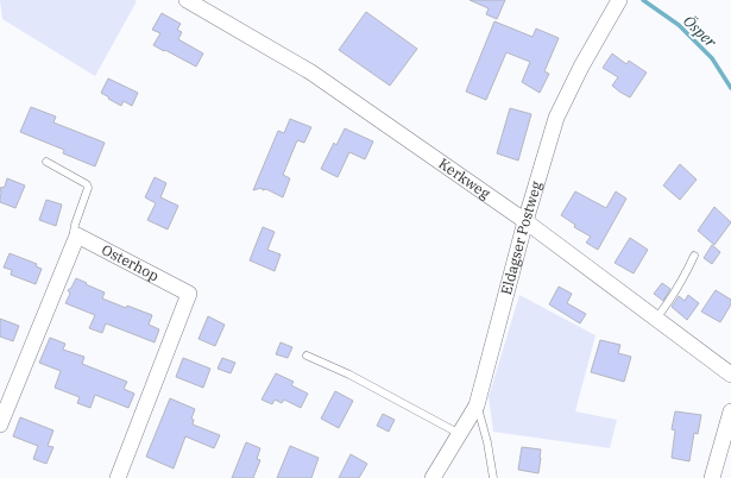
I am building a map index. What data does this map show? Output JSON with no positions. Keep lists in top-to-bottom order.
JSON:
{
  "streets": {
    "street": ["Kerkweg", "Eldagser Postweg", "Osterhop"]
  },
  "crossings": [
    ["Kerkweg", "Eldagser Postweg"]
  ],
  "water": ["Ösper"]
}
